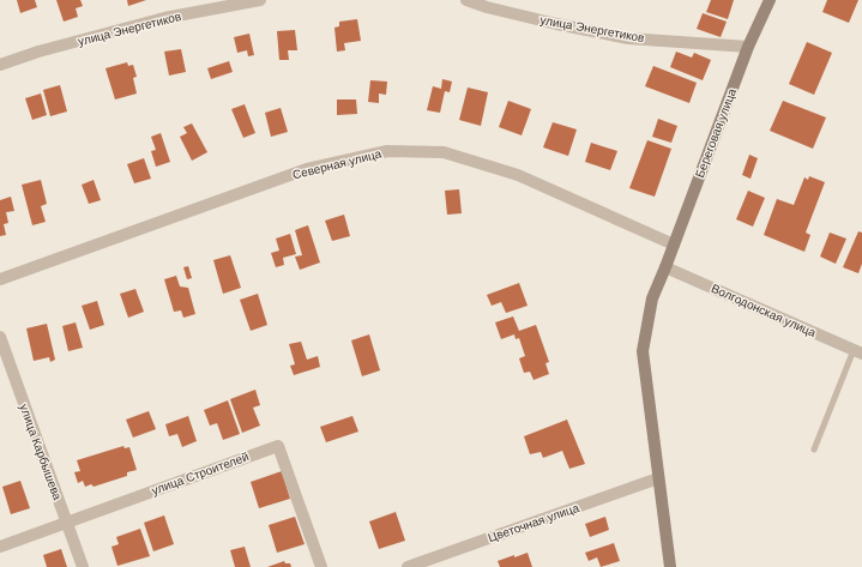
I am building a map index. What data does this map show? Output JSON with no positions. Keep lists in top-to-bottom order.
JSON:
{
  "streets": {
    "main road": ["Береговая улица"],
    "street": [
      "улица Энергетиков",
      "Северная улица",
      "Волгодонская улица",
      "улица Карбышева",
      "улица Строителей",
      "Цветочная улица"
    ]
  },
  "crossings": [
    ["улица Энергетиков", "Береговая улица"],
    ["Береговая улица", "Северная улица"],
    ["Береговая улица", "Волгодонская улица"],
    ["Береговая улица", "Цветочная улица"],
    ["улица Карбышева", "улица Строителей"]
  ]
}
